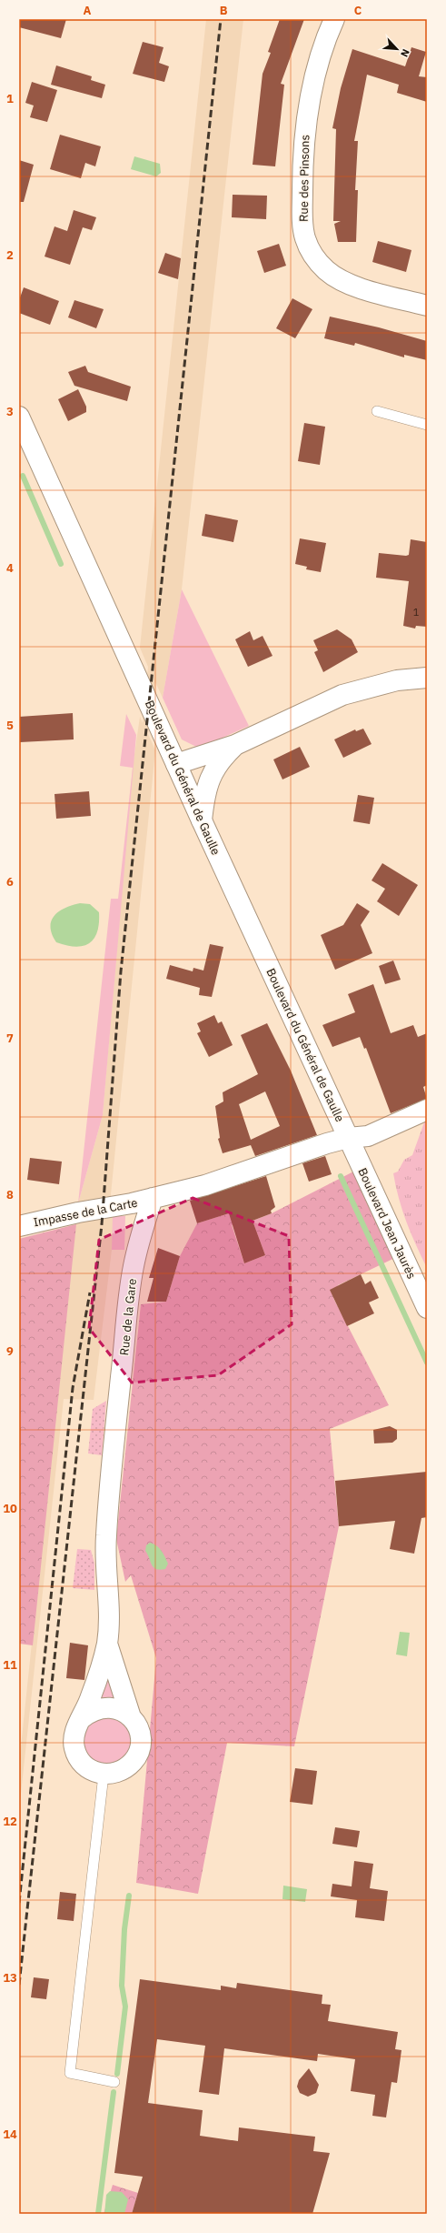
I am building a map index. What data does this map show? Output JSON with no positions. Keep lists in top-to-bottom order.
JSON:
{
  "streets": {
    "street": [
      "Rue des Pinsons",
      "Boulevard du Général de Gaulle",
      "Impasse de la Carte",
      "Boulevard Jean Jaurès",
      "Rue de la Gare"
    ]
  },
  "crossings": [
    ["Boulevard du Général de Gaulle", "Boulevard Jean Jaurès"],
    ["Impasse de la Carte", "Rue de la Gare"]
  ],
  "house_numbers": ["1"],
  "north": "bottom right",
  "grid": {
    "columns": ["A", "B", "C"],
    "rows": [
      "1",
      "2",
      "3",
      "4",
      "5",
      "6",
      "7",
      "8",
      "9",
      "10",
      "11",
      "12",
      "13",
      "14"
    ]
  }
}
